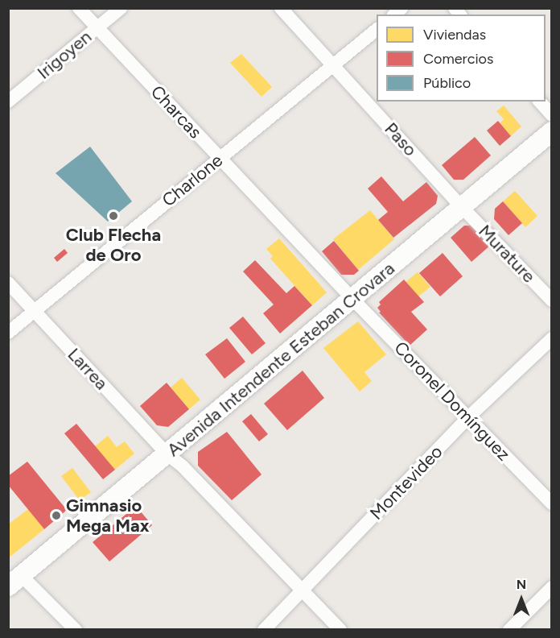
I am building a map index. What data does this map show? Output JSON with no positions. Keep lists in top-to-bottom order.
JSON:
{
  "streets": {
    "main road": ["Avenida Intendente Esteban Crovara"],
    "street": [
      "Irigoyen",
      "Charcas",
      "Paso",
      "Charlone",
      "Murature",
      "Larrea",
      "Coronel Domínguez",
      "Montevideo"
    ]
  },
  "crossings": [
    ["Irigoyen", "Charcas"],
    ["Charcas", "Charlone"],
    ["Charcas", "Avenida Intendente Esteban Crovara"],
    ["Charcas", "Coronel Domínguez"],
    ["Paso", "Charlone"],
    ["Paso", "Murature"],
    ["Paso", "Avenida Intendente Esteban Crovara"],
    ["Charlone", "Larrea"],
    ["Murature", "Avenida Intendente Esteban Crovara"],
    ["Avenida Intendente Esteban Crovara", "Larrea"],
    ["Avenida Intendente Esteban Crovara", "Coronel Domínguez"],
    ["Larrea", "Montevideo"],
    ["Coronel Domínguez", "Montevideo"]
  ],
  "places": ["Club Flecha de Oro", "Gimnasio Mega Max"],
  "legend": ["Viviendas", "Comercios", "Público"],
  "north": "top"
}
